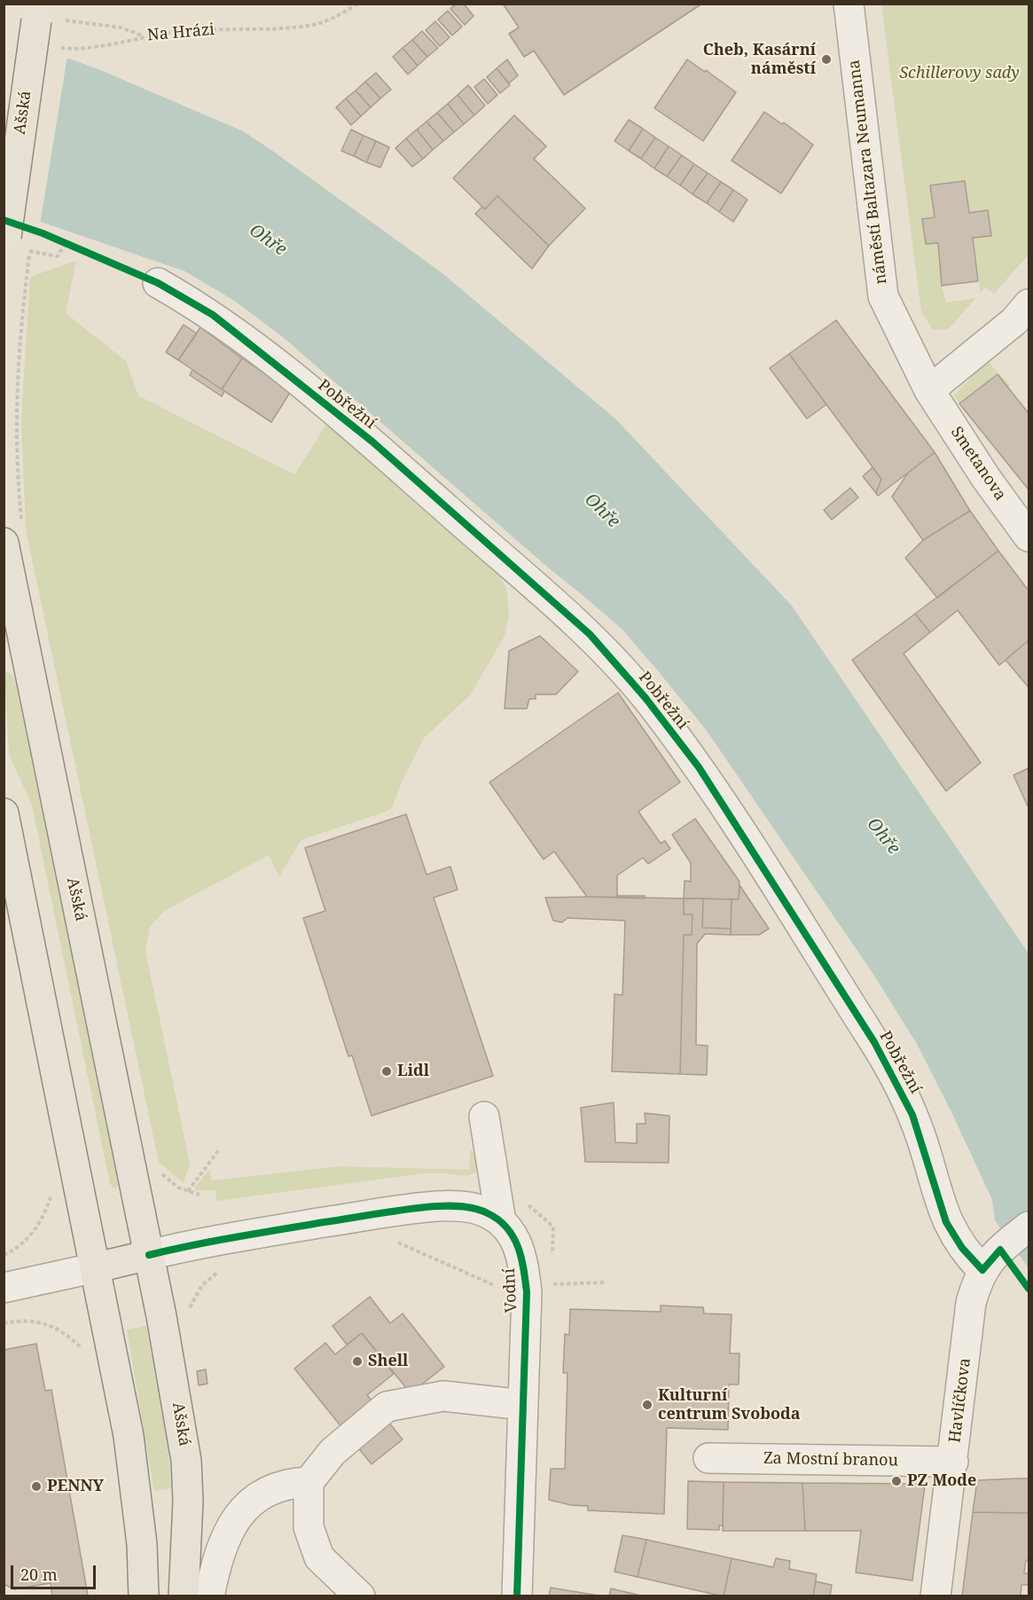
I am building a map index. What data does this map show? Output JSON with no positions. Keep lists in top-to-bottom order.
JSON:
{
  "streets": {
    "main road": ["Ašská"],
    "street": [
      "náměstí Baltazara Neumanna",
      "Pobřežní",
      "Smetanova",
      "Vodní",
      "Havlíčkova",
      "Za Mostní branou"
    ],
    "path": ["Na Hrázi"]
  },
  "crossings": [
    ["Ašská", "Vodní"],
    ["náměstí Baltazara Neumanna", "Smetanova"],
    ["Pobřežní", "Havlíčkova"],
    ["Havlíčkova", "Za Mostní branou"]
  ],
  "water": ["Ohře"],
  "parks": ["Schillerovy sady"],
  "places": [
    "Cheb, Kasární náměstí",
    "Lidl",
    "Shell",
    "Kulturní centrum Svoboda",
    "PZ Mode",
    "PENNY"
  ],
  "scale_bar": "20 m"
}
